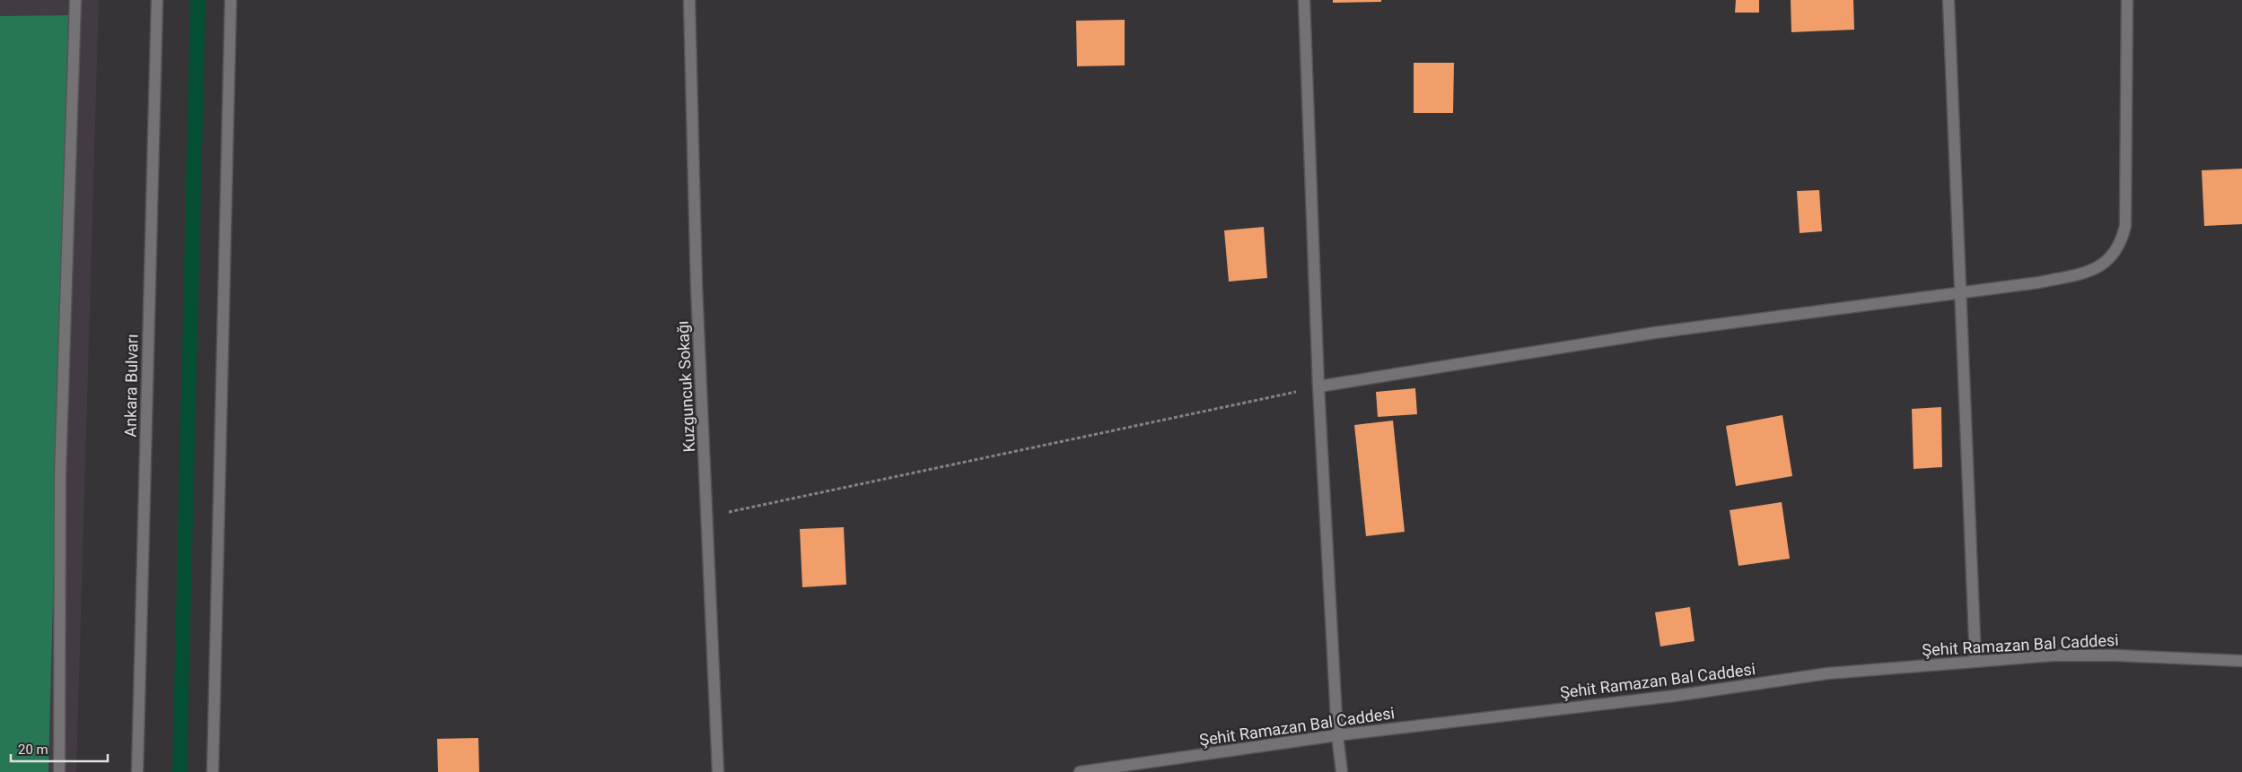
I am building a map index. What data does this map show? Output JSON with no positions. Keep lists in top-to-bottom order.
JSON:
{
  "streets": {
    "street": ["Ankara Bulvarı", "Kuzguncuk Sokağı", "Şehit Ramazan Bal Caddesi"]
  },
  "scale_bar": "20 m"
}
